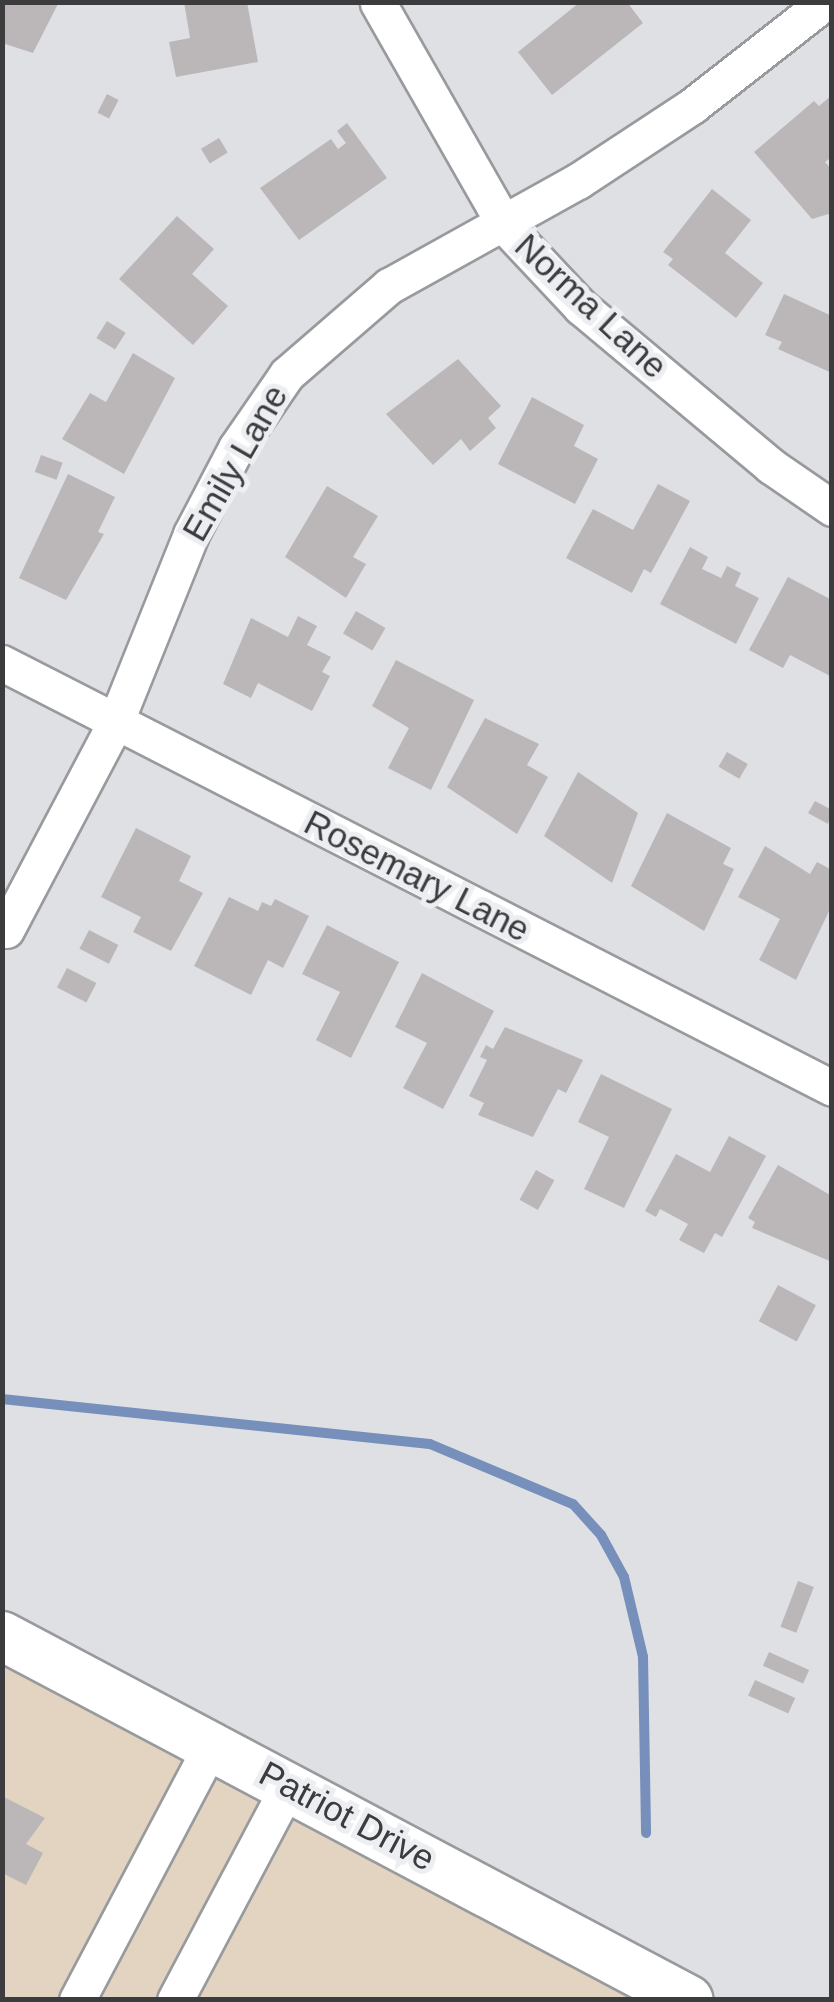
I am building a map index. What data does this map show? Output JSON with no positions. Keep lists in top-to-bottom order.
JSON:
{
  "streets": {
    "street": [
      "Norma Lane",
      "Emily Lane",
      "Rosemary Lane",
      "Patriot Drive"
    ]
  },
  "crossings": [
    ["Norma Lane", "Emily Lane"],
    ["Emily Lane", "Rosemary Lane"]
  ]
}
